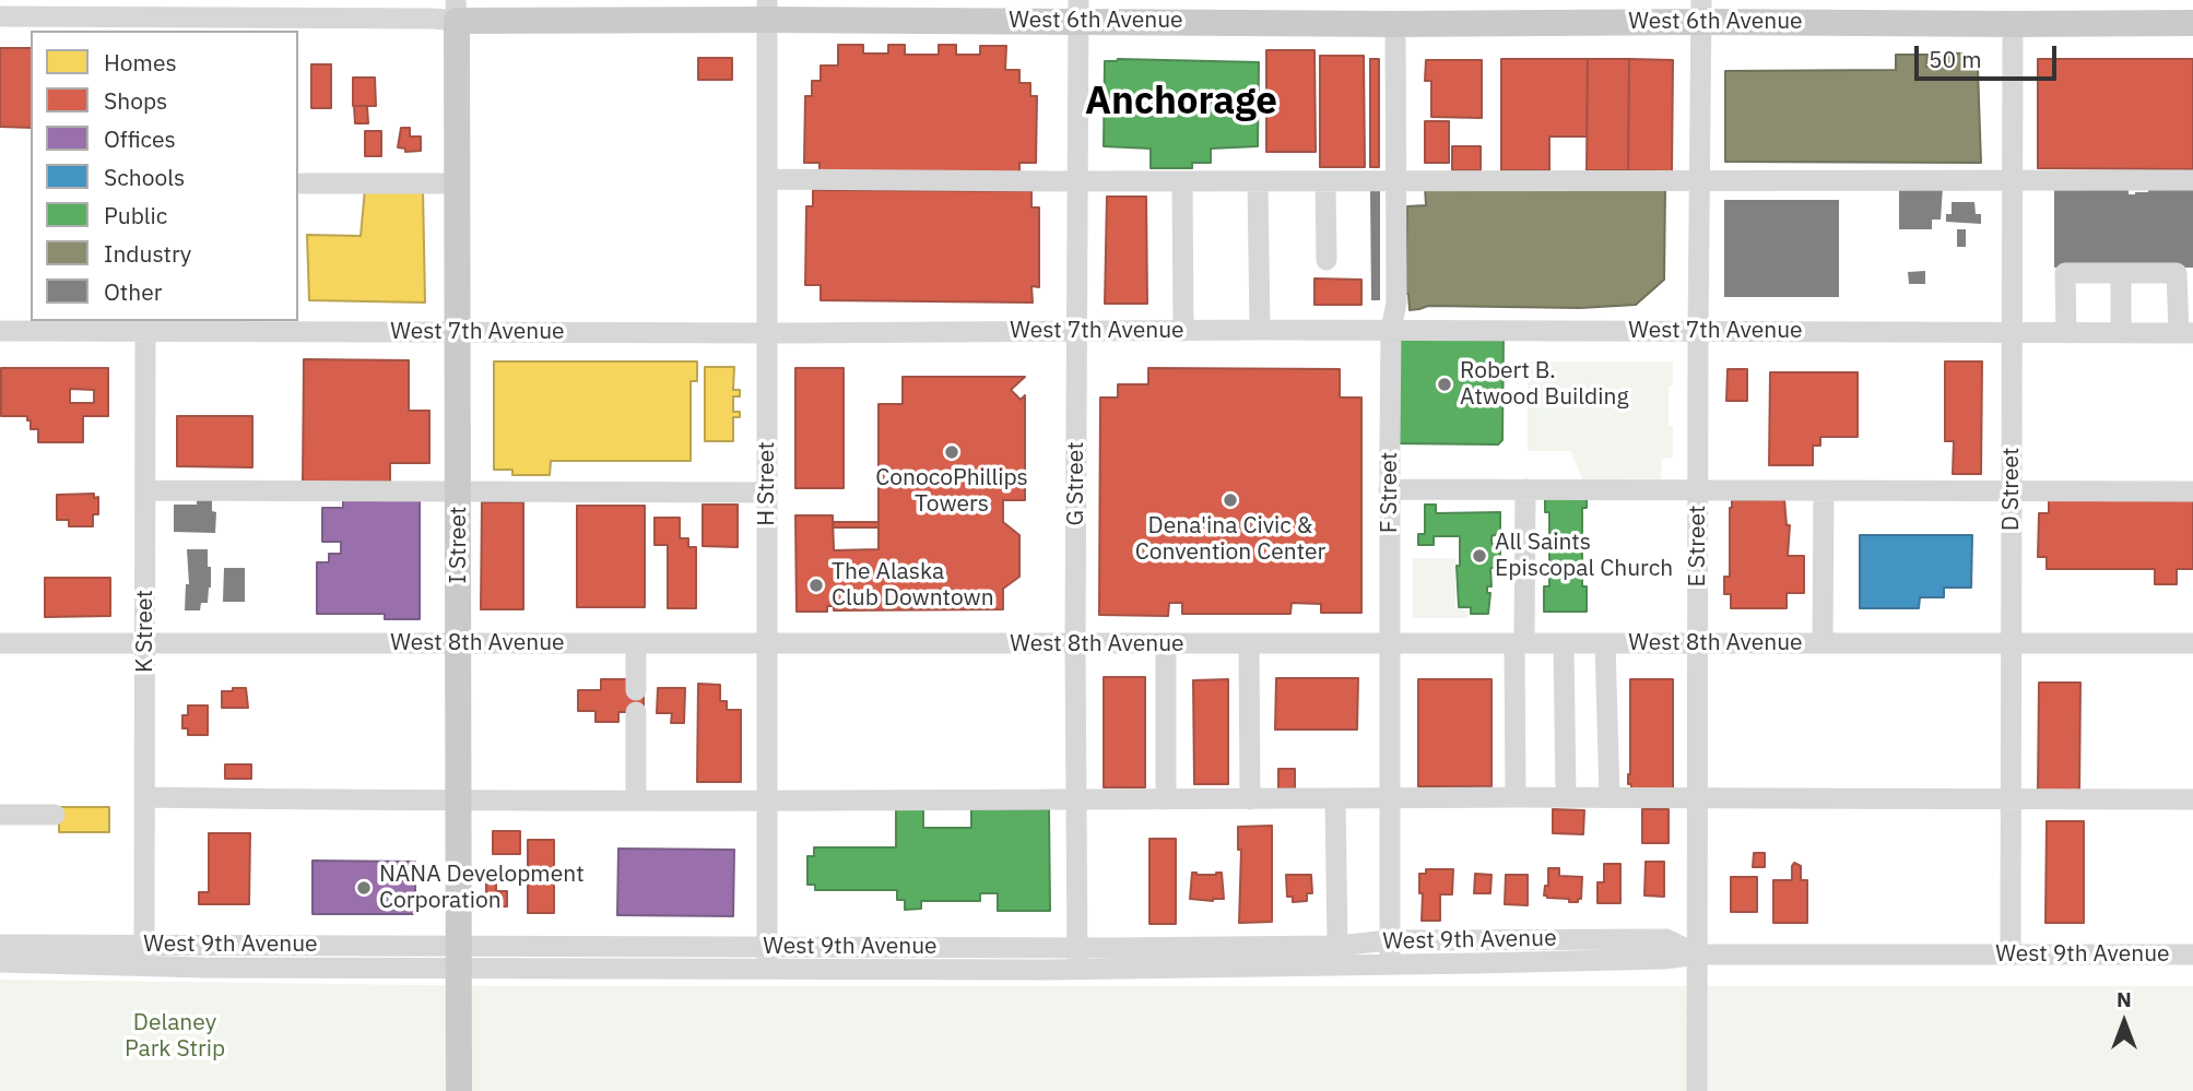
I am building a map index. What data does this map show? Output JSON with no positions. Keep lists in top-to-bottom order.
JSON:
{
  "streets": {
    "main road": ["West 6th Avenue", "I Street"],
    "street": [
      "West 7th Avenue",
      "H Street",
      "G Street",
      "D Street",
      "F Street",
      "E Street",
      "K Street",
      "West 8th Avenue",
      "West 9th Avenue"
    ]
  },
  "crossings": [
    ["West 6th Avenue", "H Street"],
    ["West 6th Avenue", "G Street"],
    ["West 6th Avenue", "D Street"],
    ["West 6th Avenue", "F Street"],
    ["West 6th Avenue", "I Street"],
    ["West 6th Avenue", "E Street"],
    ["West 7th Avenue", "H Street"],
    ["West 7th Avenue", "G Street"],
    ["West 7th Avenue", "D Street"],
    ["West 7th Avenue", "F Street"],
    ["West 7th Avenue", "I Street"],
    ["West 7th Avenue", "E Street"],
    ["West 7th Avenue", "K Street"],
    ["H Street", "West 8th Avenue"],
    ["H Street", "West 9th Avenue"],
    ["G Street", "West 8th Avenue"],
    ["G Street", "West 9th Avenue"],
    ["D Street", "West 8th Avenue"],
    ["D Street", "West 9th Avenue"],
    ["F Street", "West 8th Avenue"],
    ["F Street", "West 9th Avenue"],
    ["I Street", "West 8th Avenue"],
    ["I Street", "West 9th Avenue"],
    ["E Street", "West 8th Avenue"],
    ["E Street", "West 9th Avenue"],
    ["K Street", "West 8th Avenue"],
    ["K Street", "West 9th Avenue"]
  ],
  "districts": ["Anchorage"],
  "parks": ["Delaney Park Strip"],
  "places": [
    "Robert B. Atwood Building",
    "ConocoPhillips Towers",
    "Dena'ina Civic & Convention Center",
    "All Saints Episcopal Church",
    "The Alaska Club Downtown",
    "NANA Development Corporation"
  ],
  "legend": [
    "Homes",
    "Shops",
    "Offices",
    "Schools",
    "Public",
    "Industry",
    "Other"
  ],
  "scale_bar": "50 m",
  "north": "top"
}
